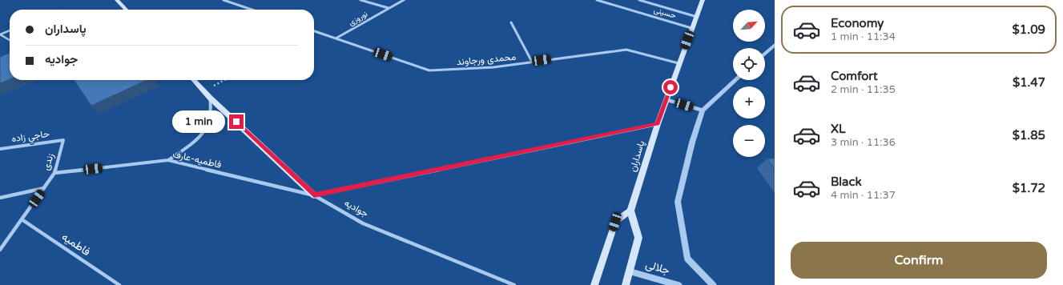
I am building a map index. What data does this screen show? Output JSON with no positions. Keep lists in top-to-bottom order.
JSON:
{
  "streets": {
    "main road": ["پاسداران", "جوادیه"],
    "street": [
      "حسینی",
      "نوروزی",
      "محمدی ورجاوند",
      "حاجي زاده",
      "فاطمیه-عارف",
      "زندی",
      "فاطمیه",
      "جلالی"
    ]
  },
  "crossings": [
    ["حسینی", "پاسداران"],
    ["نوروزی", "محمدی ورجاوند"],
    ["محمدی ورجاوند", "پاسداران"],
    ["حاجي زاده", "زندی"],
    ["فاطمیه-عارف", "زندی"],
    ["فاطمیه-عارف", "جوادیه"],
    ["زندی", "فاطمیه"]
  ],
  "north": "top right",
  "page": {
    "list": [
      {
        "name": "Economy",
        "note": "1 min · 11:34",
        "value": "$1.09"
      },
      {
        "name": "Comfort",
        "note": "2 min · 11:35",
        "value": "$1.47"
      },
      {
        "name": "XL",
        "note": "3 min · 11:36",
        "value": "$1.85"
      },
      {
        "name": "Black",
        "note": "4 min · 11:37",
        "value": "$1.72"
      }
    ],
    "map_buttons": ["+", "−"],
    "banner": ["پاسداران", "جوادیه"],
    "bubble": "1 min",
    "buttons": "Confirm"
  }
}
